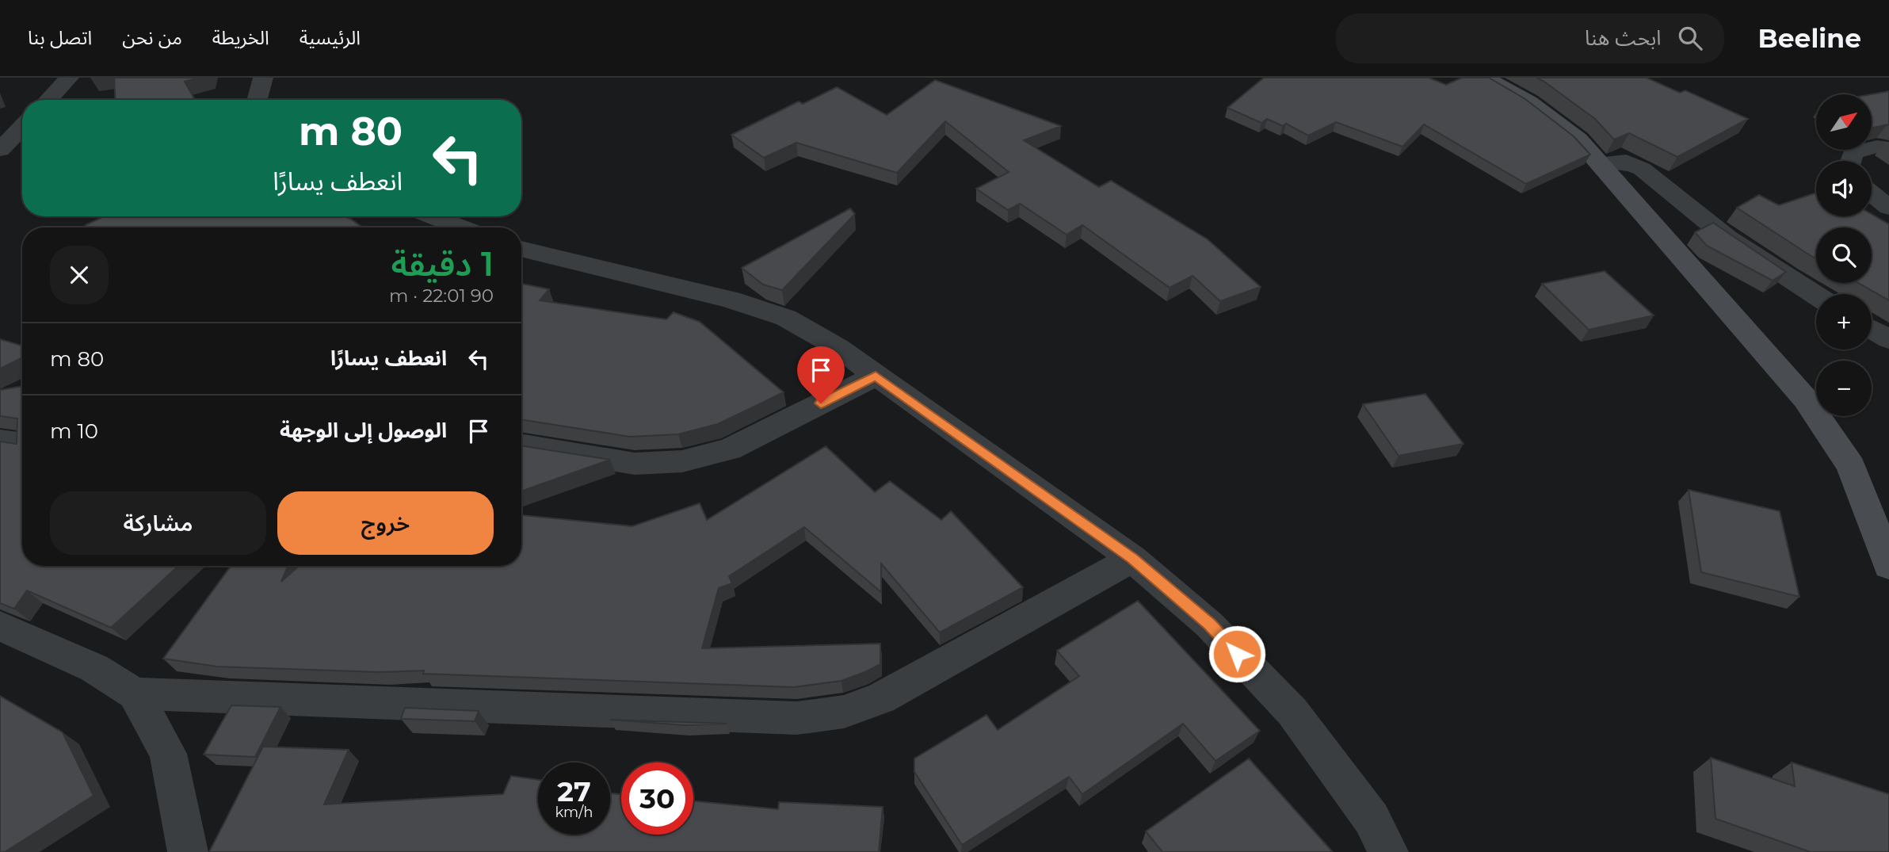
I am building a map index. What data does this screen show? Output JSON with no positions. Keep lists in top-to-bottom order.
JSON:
{
  "north": "top right",
  "page": {
    "header": "Beeline",
    "search": "ابحث هنا",
    "nav": [
      "الرئيسية",
      "الخريطة",
      "من نحن",
      "اتصل بنا"
    ],
    "map_buttons": ["+", "−"],
    "turn": ["80 m", "انعطف يسارًا"],
    "heading": ["1 دقيقة", "90 m · 22:01"],
    "list": [
      {
        "name": "انعطف يسارًا",
        "value": "80 m"
      },
      {
        "name": "الوصول إلى الوجهة",
        "value": "10 m"
      }
    ],
    "buttons": ["خروج", "مشاركة"],
    "speed": "27 km/h",
    "limit": "30"
  }
}
